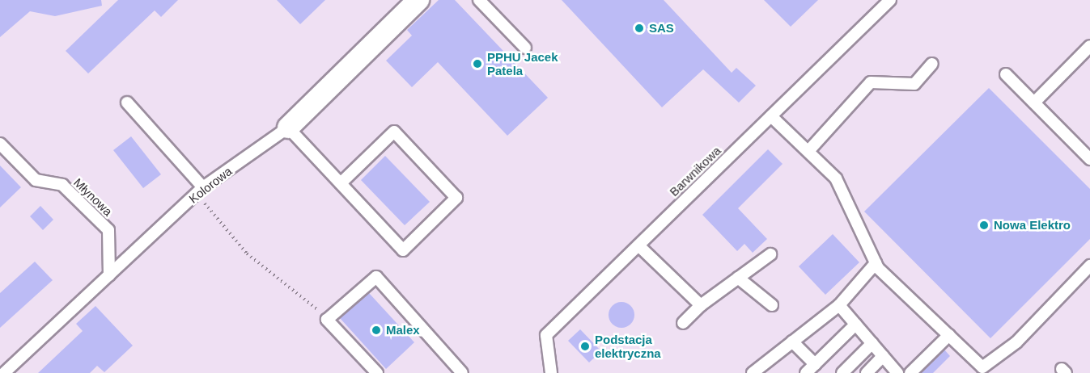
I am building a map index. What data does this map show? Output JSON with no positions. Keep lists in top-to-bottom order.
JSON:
{
  "streets": {
    "street": ["Kolorowa"],
    "lane": ["Barwnikowa", "Młynowa"]
  },
  "crossings": [
    ["Kolorowa", "Młynowa"]
  ],
  "places": [
    "SAS",
    "PPHU Jacek Patela",
    "Nowa Elektro",
    "Malex",
    "Podstacja elektryczna"
  ]
}
